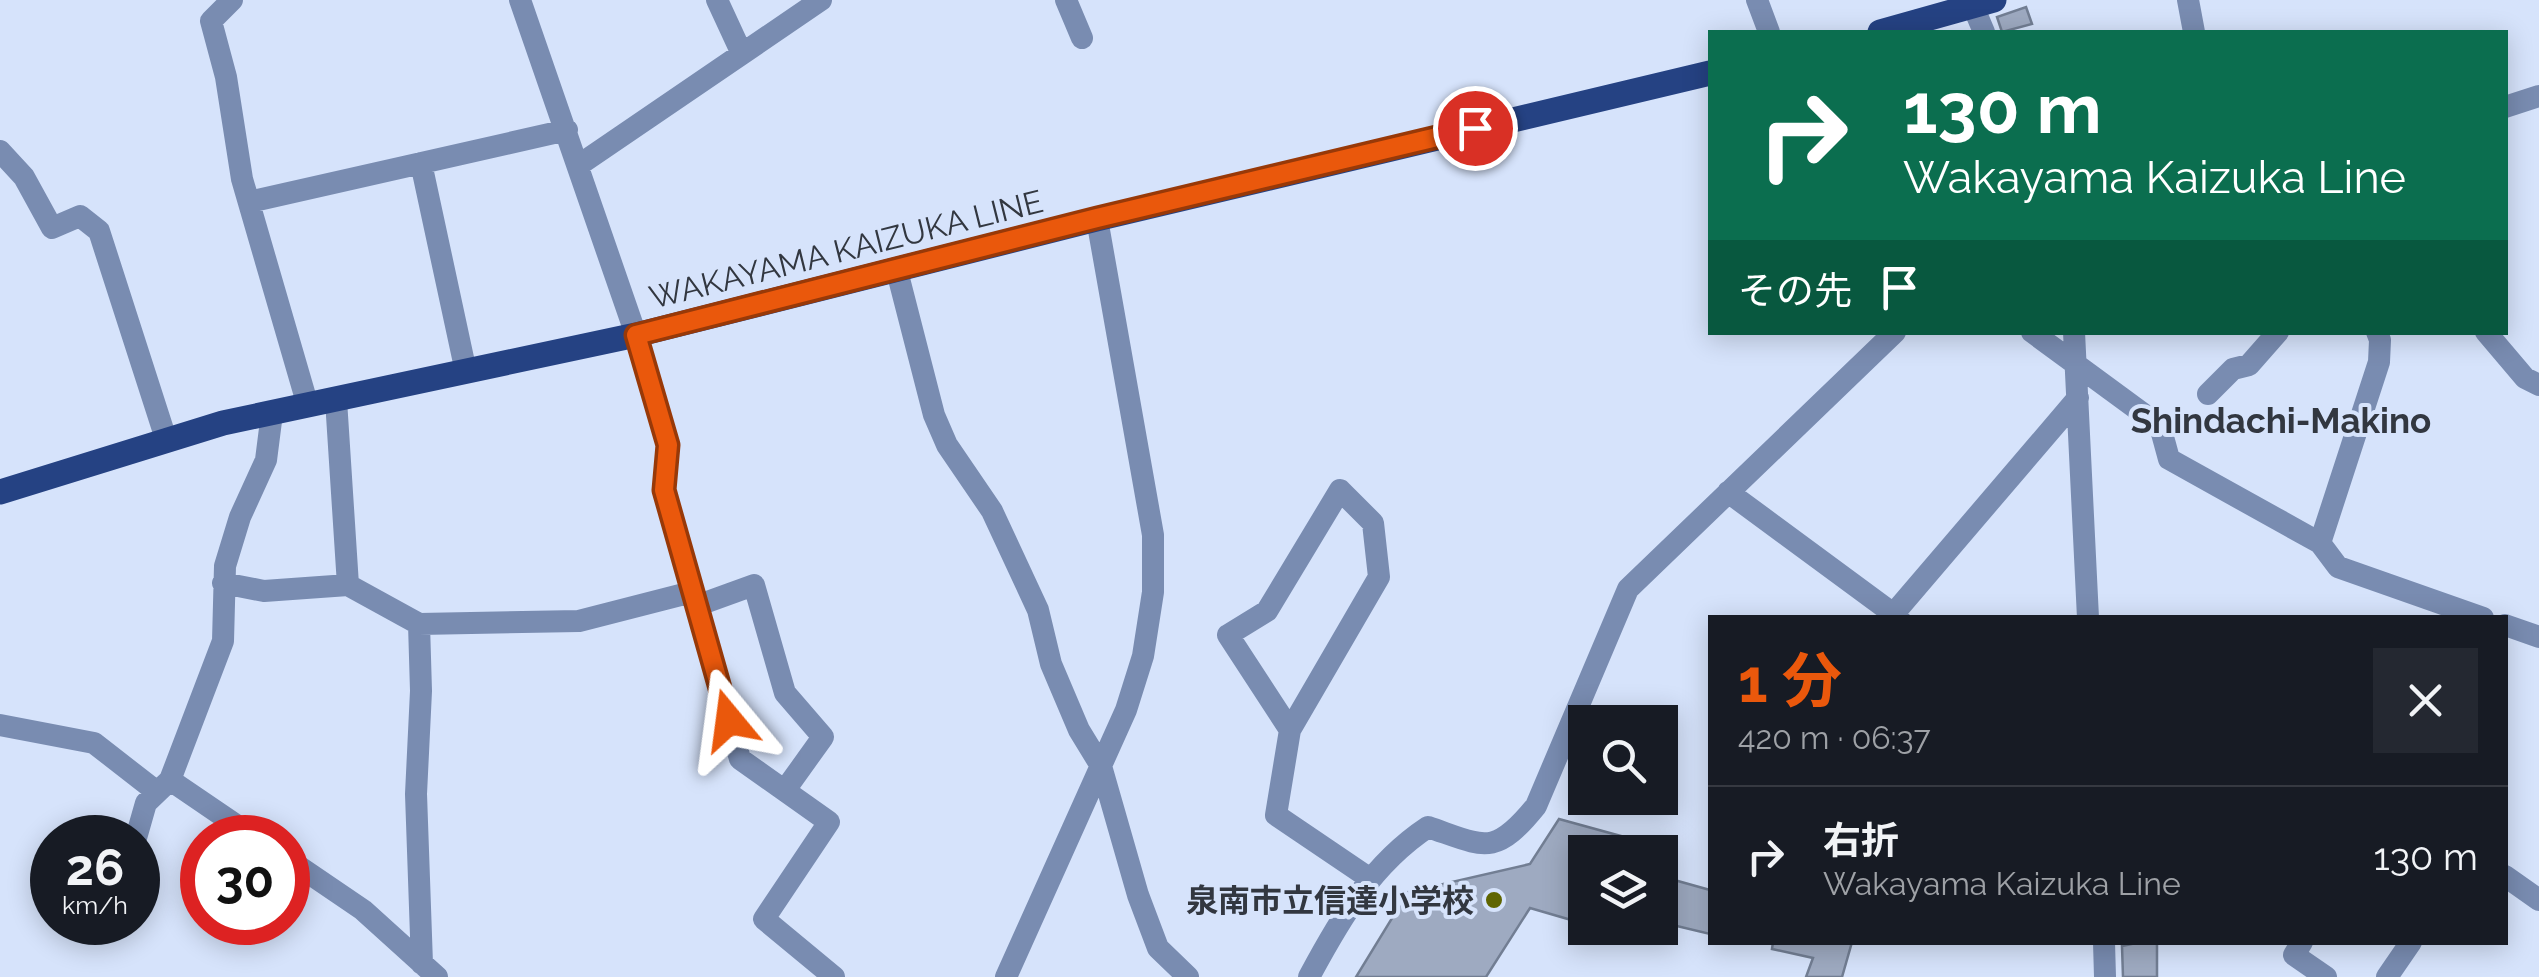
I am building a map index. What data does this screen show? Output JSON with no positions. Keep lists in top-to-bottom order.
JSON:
{
  "streets": {
    "main road": ["WAKAYAMA KAIZUKA LINE"]
  },
  "districts": ["Shindachi-Makino"],
  "places": ["泉南市立信達小学校"],
  "page": {
    "turn": ["130 m", "Wakayama Kaizuka Line"],
    "then": "その先",
    "heading": ["1 分", "420 m · 06:37"],
    "list": [
      {
        "name": "右折",
        "note": "Wakayama Kaizuka Line",
        "value": "130 m"
      }
    ],
    "speed": "26 km/h",
    "limit": "30"
  }
}
